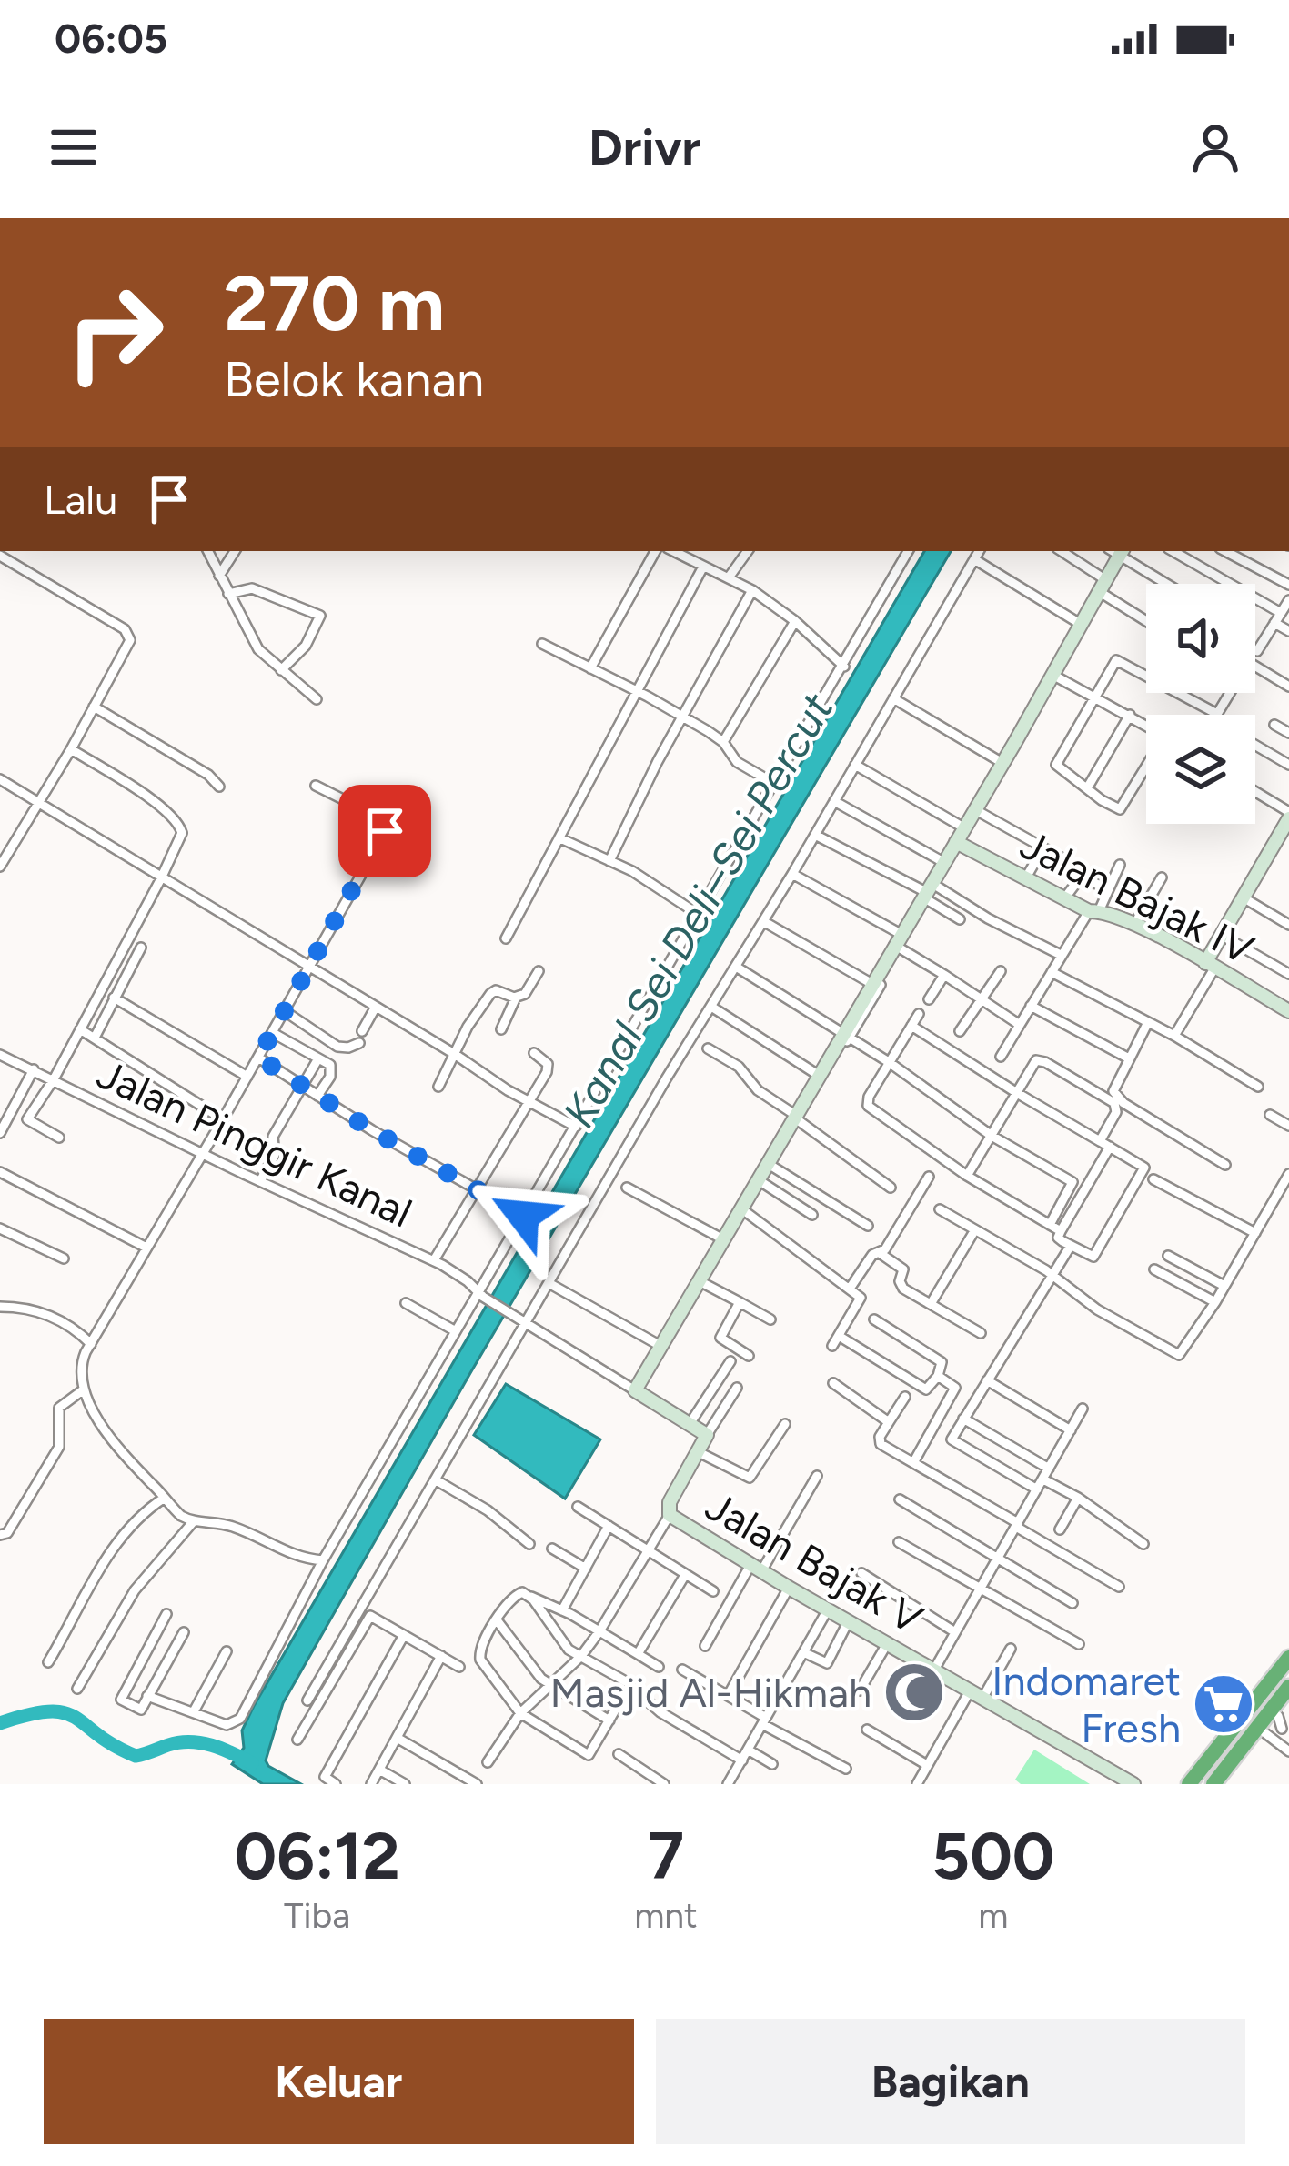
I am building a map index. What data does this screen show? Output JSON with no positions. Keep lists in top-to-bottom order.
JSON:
{
  "streets": {
    "street": ["Jalan Bajak IV", "Jalan Pinggir Kanal", "Jalan Bajak V"]
  },
  "crossings": [
    ["Jalan Pinggir Kanal", "Jalan Bajak V"]
  ],
  "water": ["Kanal Sei Deli–Sei Percut"],
  "places": {
    "mosque": ["Masjid Al-Hikmah"],
    "supermarket": ["Indomaret Fresh"]
  },
  "page": {
    "status": "06:05",
    "header": "Drivr",
    "turn": ["270 m", "Belok kanan"],
    "then": "Lalu",
    "eta": [
      "06:12",
      "Tiba",
      "7",
      "mnt",
      "500",
      "m"
    ],
    "buttons": ["Keluar", "Bagikan"]
  }
}
